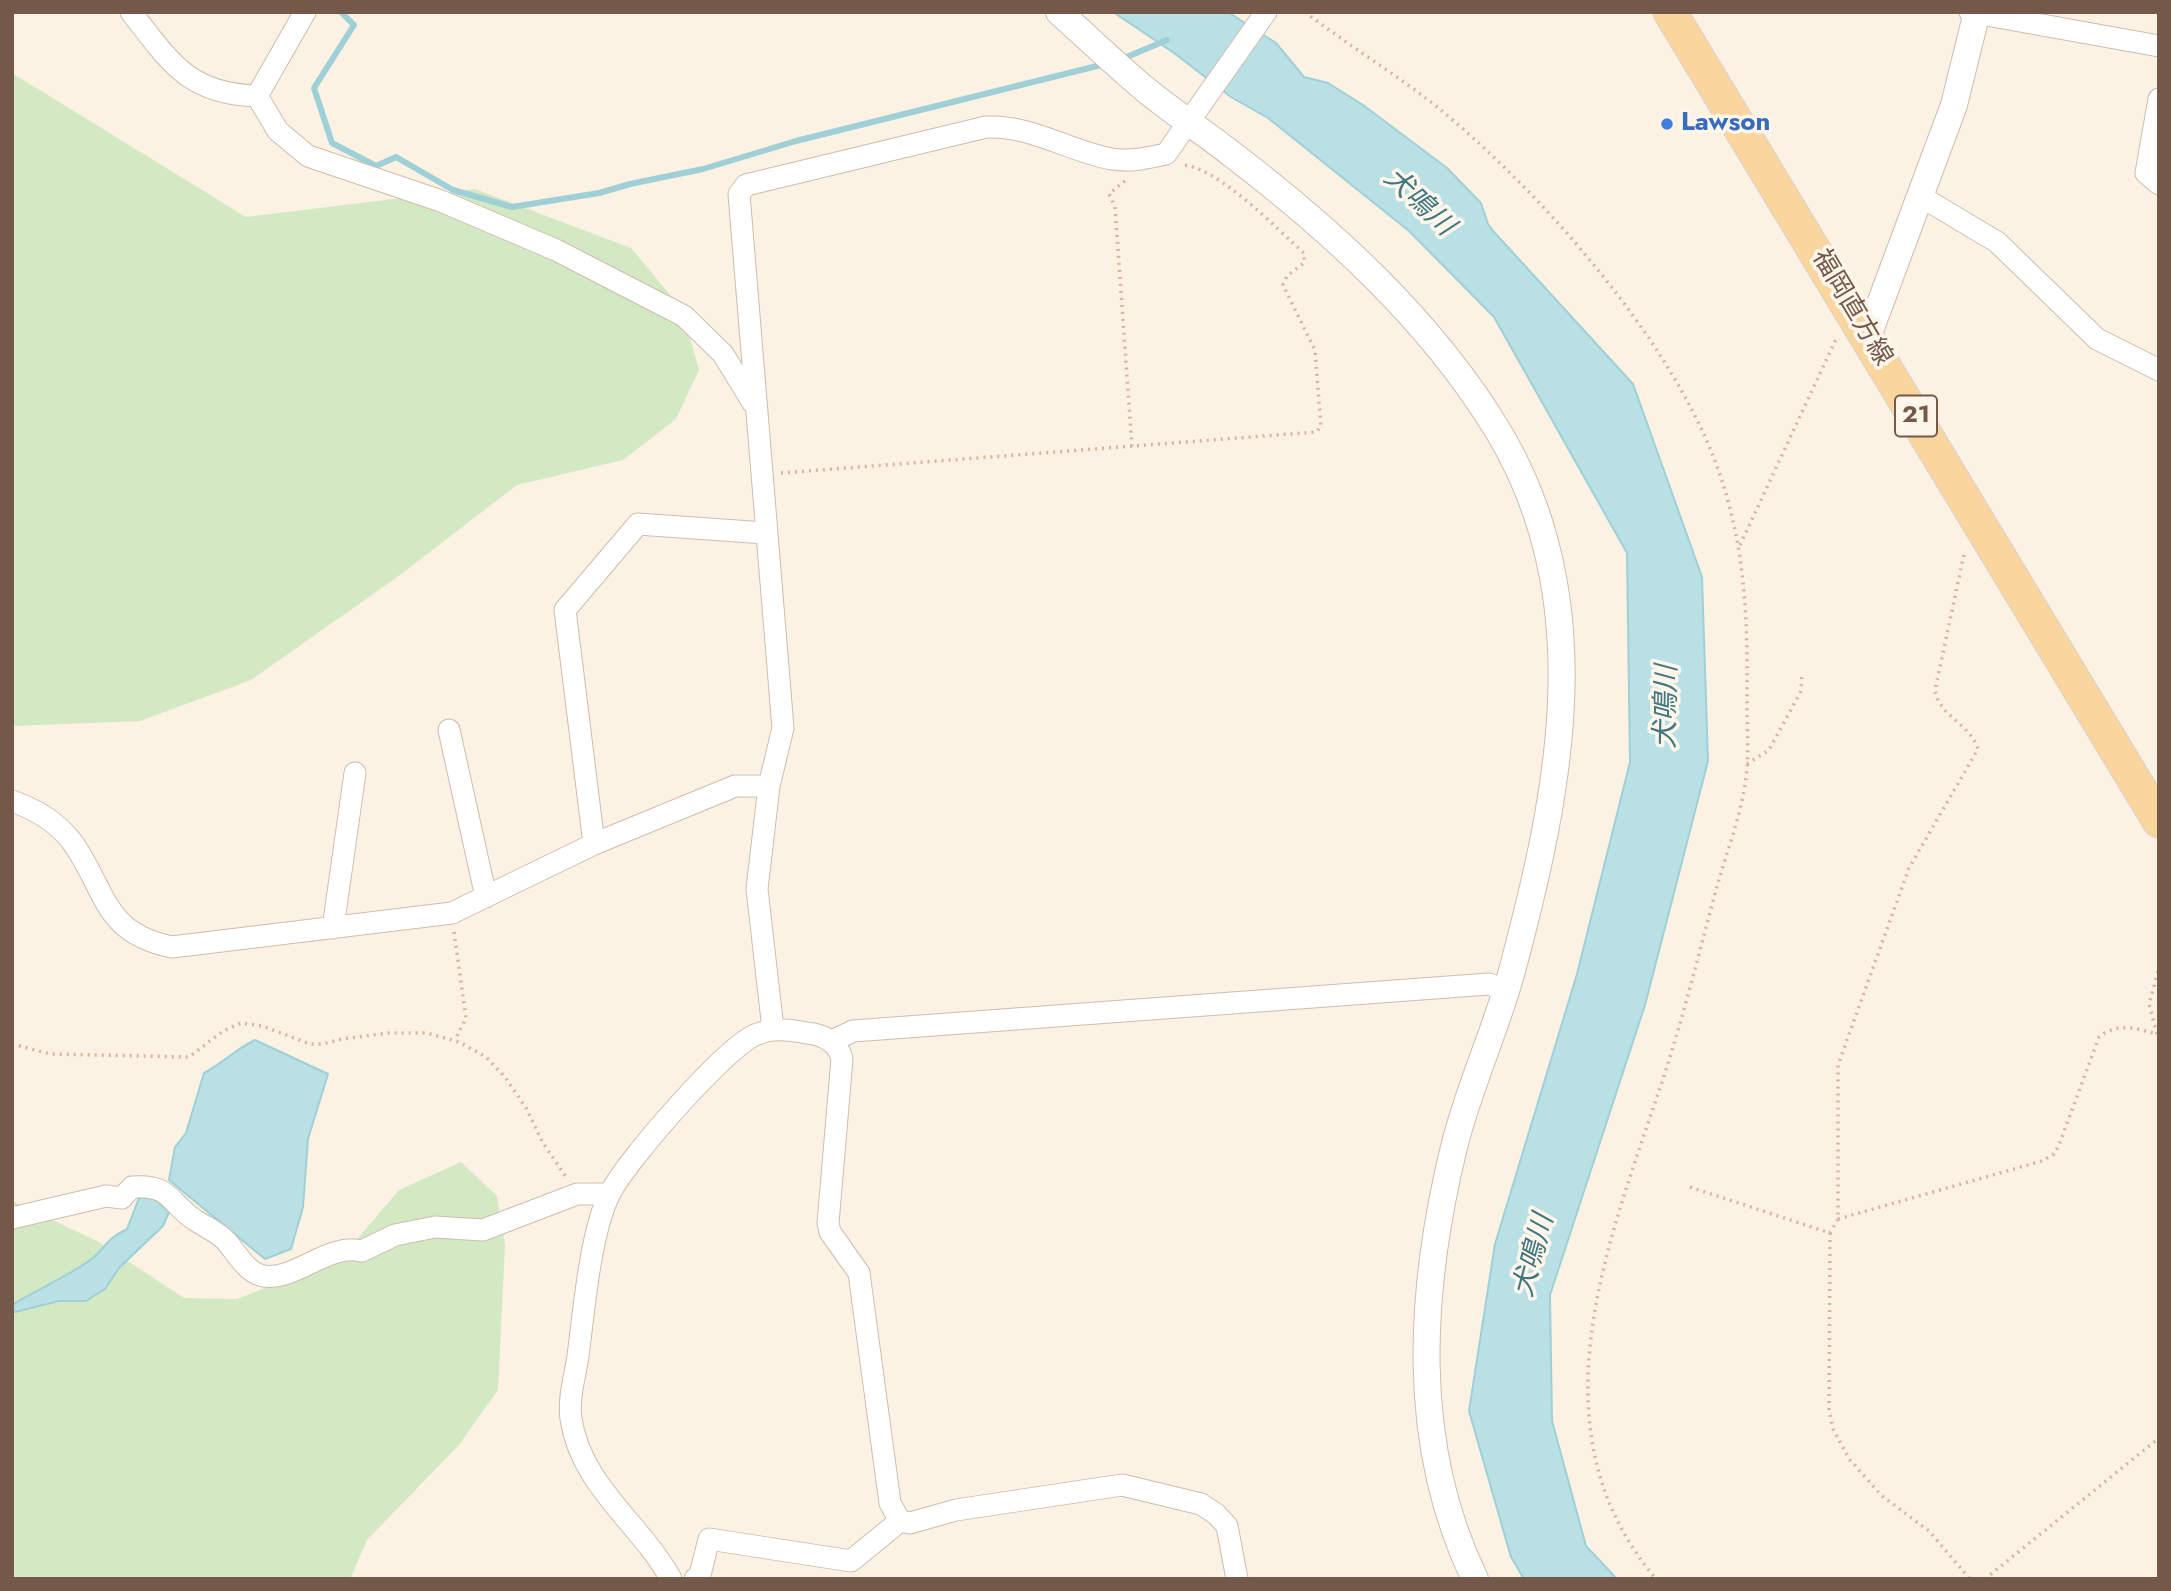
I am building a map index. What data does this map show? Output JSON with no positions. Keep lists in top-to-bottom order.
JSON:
{
  "streets": {
    "main road": ["福岡直方線", "21"]
  },
  "water": ["犬鳴川"],
  "places": ["Lawson"]
}
